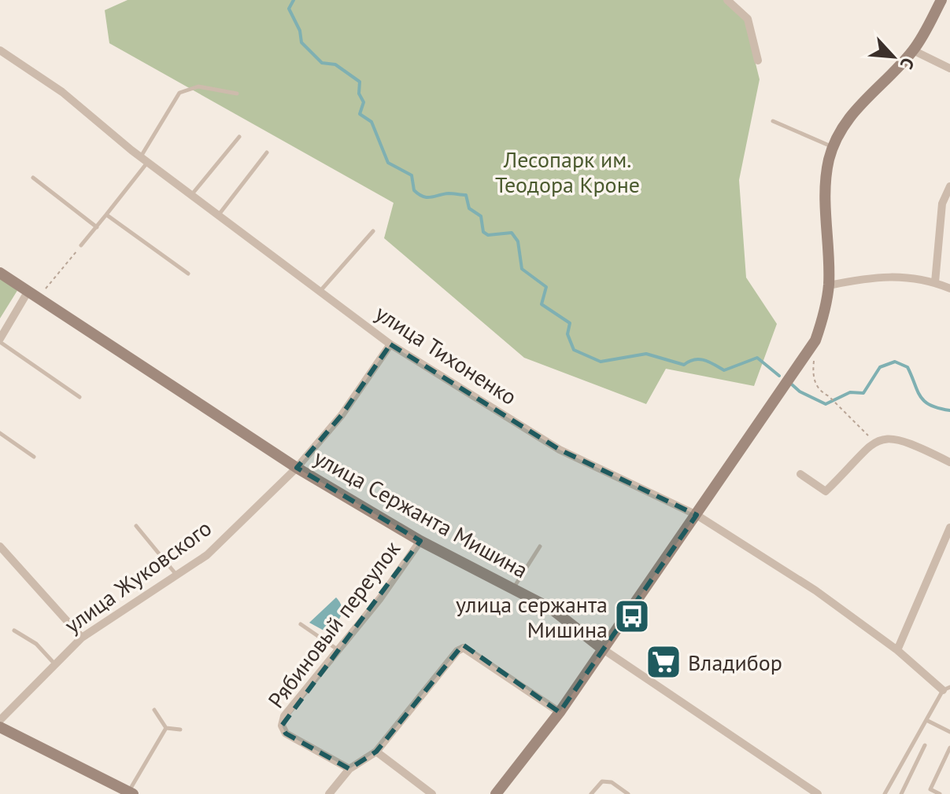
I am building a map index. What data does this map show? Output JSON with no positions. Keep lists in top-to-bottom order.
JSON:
{
  "streets": {
    "main road": ["улица Сержанта Мишина"],
    "street": ["улица Тихоненко", "улица Жуковского", "Рябиновый переулок"]
  },
  "crossings": [
    ["улица Тихоненко", "улица Жуковского"],
    ["улица Сержанта Мишина", "улица Жуковского"],
    ["улица Сержанта Мишина", "Рябиновый переулок"]
  ],
  "parks": ["Лесопарк им. Теодора Кроне"],
  "places": {
    "bus stop": ["улица cержанта Мишина"],
    "supermarket": ["Владибор"]
  },
  "north": "bottom right"
}
